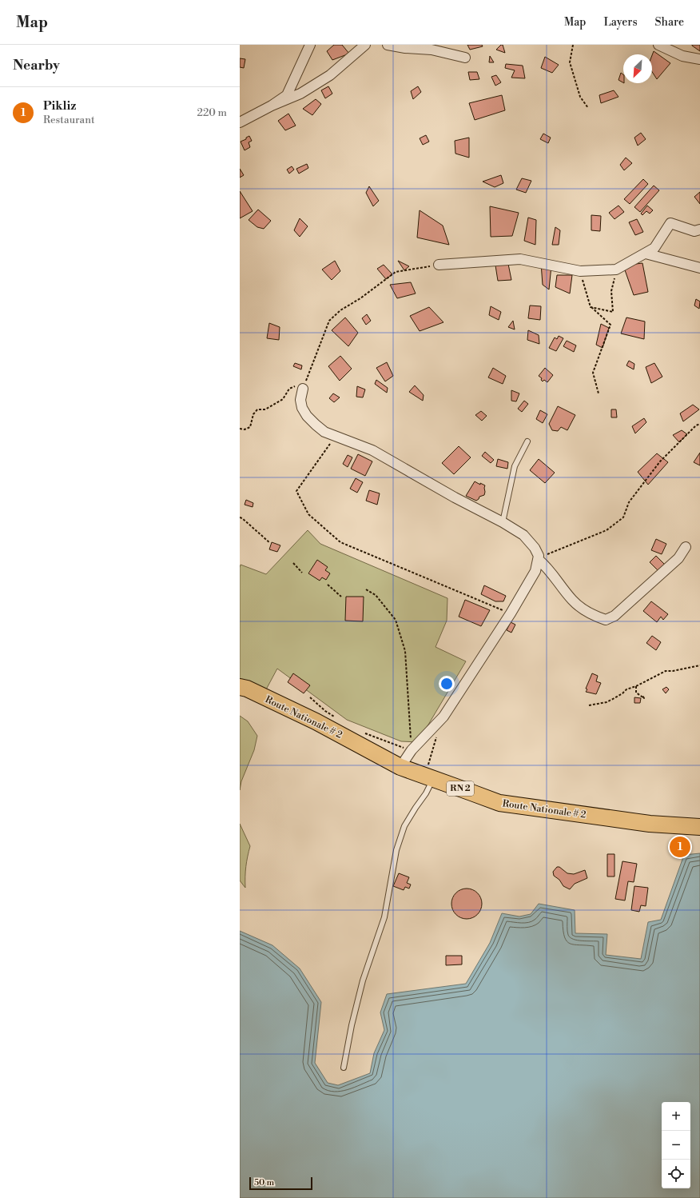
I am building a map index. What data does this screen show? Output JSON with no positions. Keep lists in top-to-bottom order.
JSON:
{
  "streets": {
    "main road": ["Route Nationale # 2", "RN 2"]
  },
  "scale_bar": "50 m",
  "north": "bottom left",
  "page": {
    "header": "Map",
    "nav": ["Map", "Layers", "Share"],
    "heading": "Nearby",
    "list": [
      {
        "mark": "1",
        "name": "Pikliz",
        "note": "Restaurant",
        "value": "220 m"
      }
    ],
    "pins": "1",
    "map_buttons": ["+", "−"],
    "scale": "50 m"
  }
}
